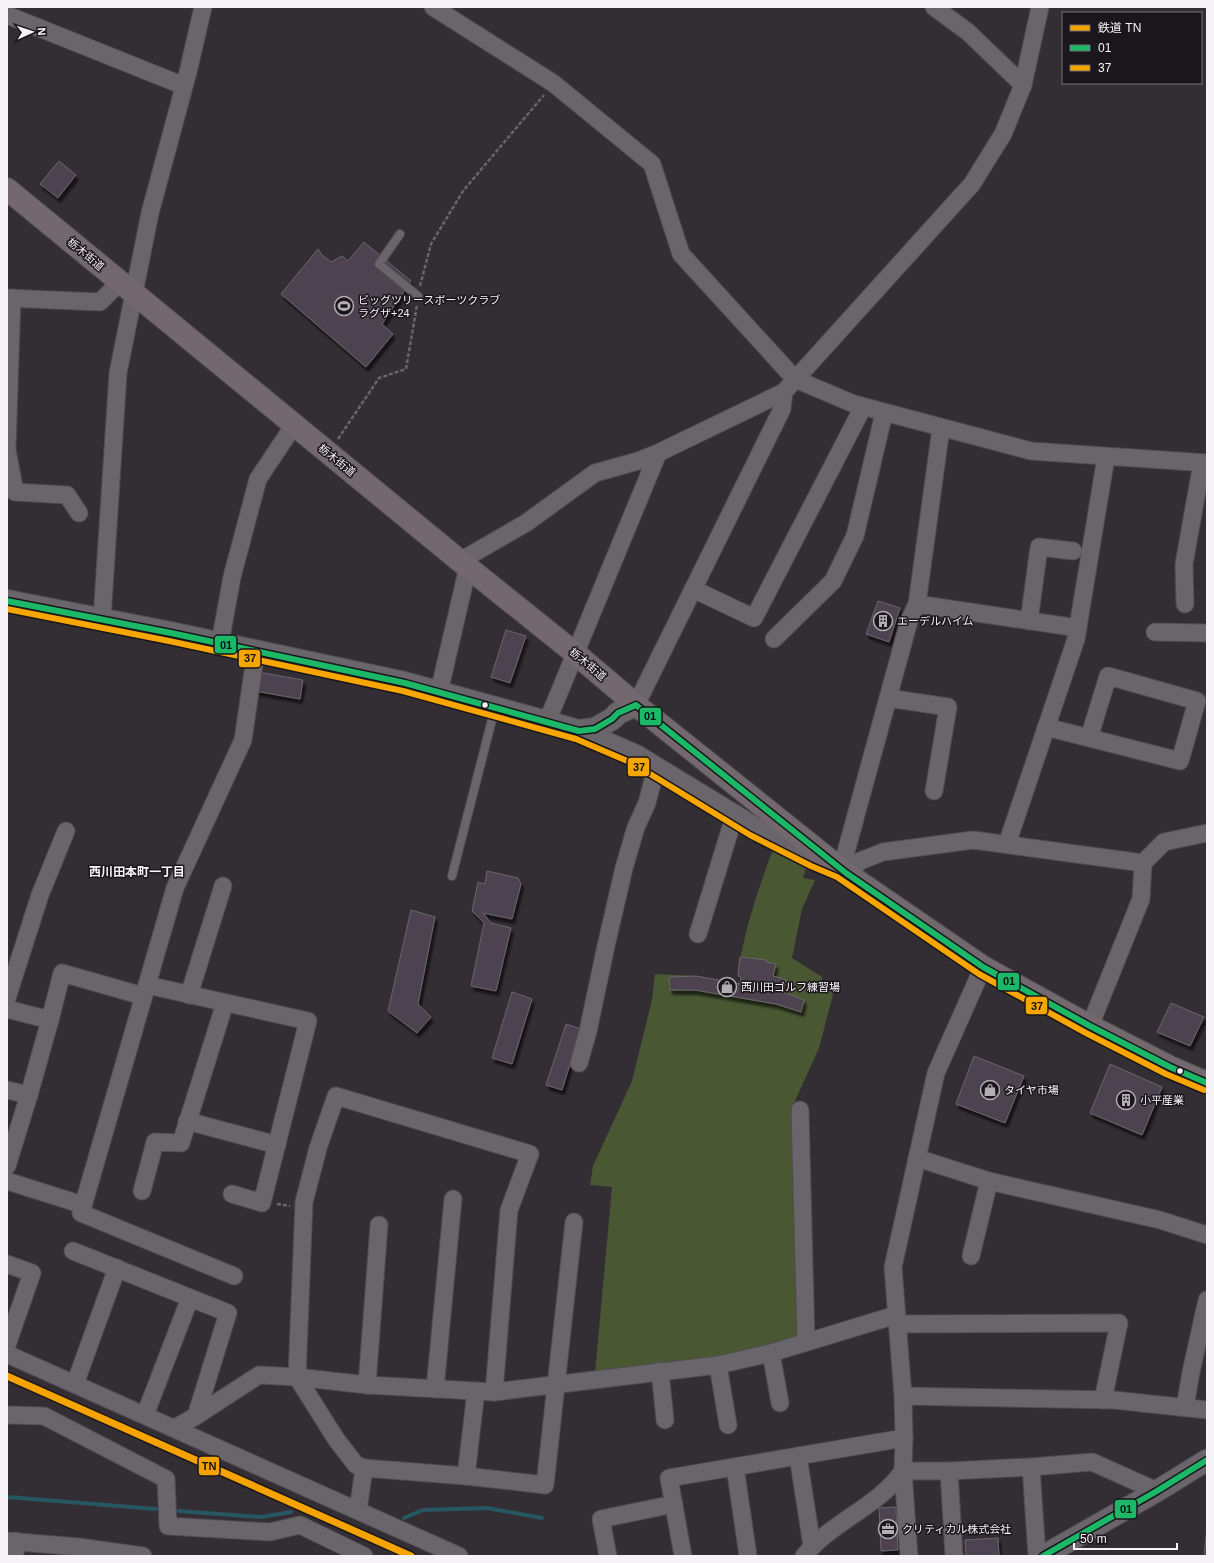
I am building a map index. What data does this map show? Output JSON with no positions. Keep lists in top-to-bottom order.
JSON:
{
  "streets": {
    "main road": ["栃木街道"]
  },
  "districts": ["西川田本町一丁目"],
  "places": {
    "sports": ["ビッグツリースポーツクラブ ラグザ+24"],
    "building": ["エーデルハイム", "小平産業"],
    "shop": ["西川田ゴルフ練習場", "タイヤ市場"],
    "office": ["クリティカル株式会社"]
  },
  "lines": ["transit line 01", "transit line 37", "rail line TN"],
  "legend": ["鉄道 TN", "01", "37"],
  "scale_bar": "50 m",
  "north": "right"
}
